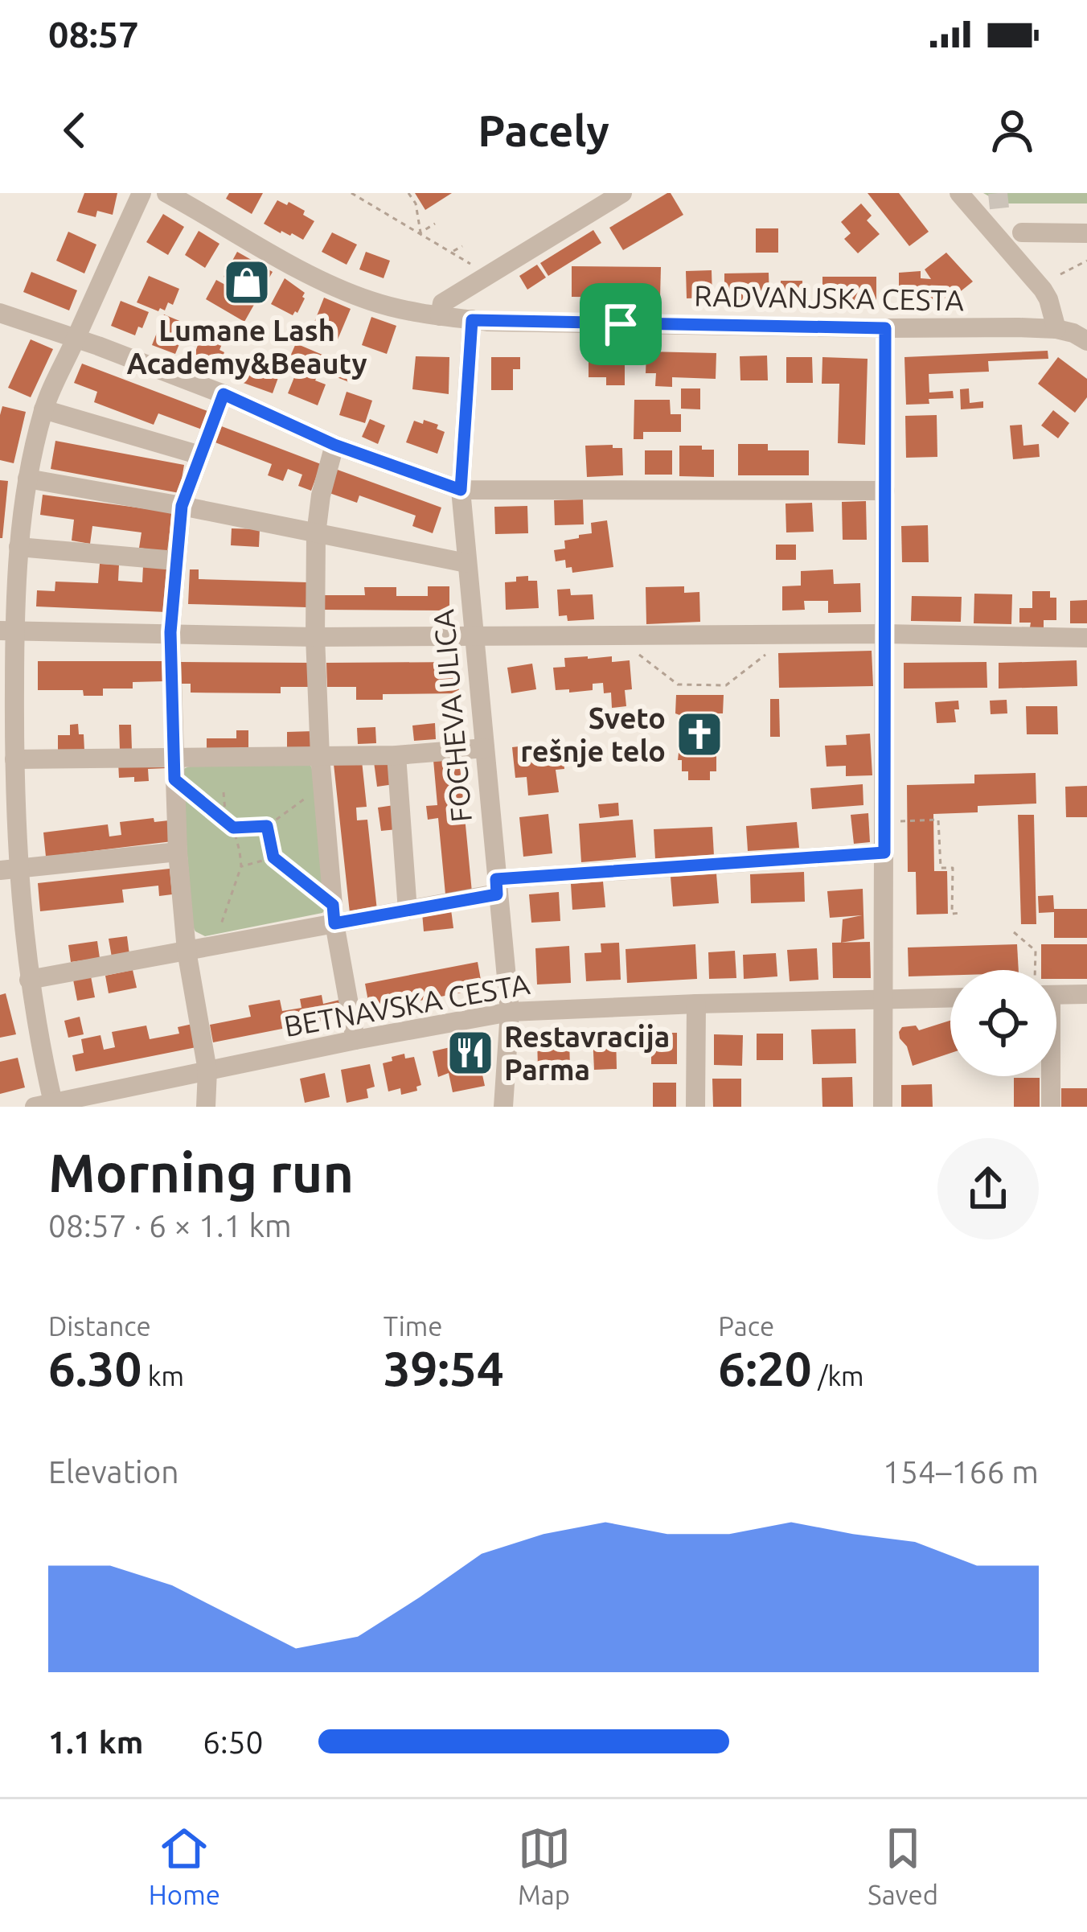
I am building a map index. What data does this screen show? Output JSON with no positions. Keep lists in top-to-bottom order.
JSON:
{
  "streets": {
    "street": ["RADVANJSKA CESTA", "FOCHEVA ULICA", "BETNAVSKA CESTA"]
  },
  "crossings": [
    ["RADVANJSKA CESTA", "FOCHEVA ULICA"],
    ["FOCHEVA ULICA", "BETNAVSKA CESTA"]
  ],
  "places": {
    "shop": ["Lumane Lash Academy&Beauty"],
    "church": ["Sveto rešnje telo"],
    "restaurant": ["Restavracija Parma"]
  },
  "page": {
    "status": "08:57",
    "header": "Pacely",
    "heading": ["Morning run", "08:57 · 6 × 1.1 km"],
    "stats": [
      ["Distance", "6.30 km"],
      ["Time", "39:54"],
      ["Pace", "6:20 /km"]
    ],
    "chart": ["Elevation", "154–166 m"],
    "list": [
      {
        "name": "1.1 km",
        "note": "6:50"
      }
    ],
    "tabs": ["Home", "Map", "Saved"]
  }
}
